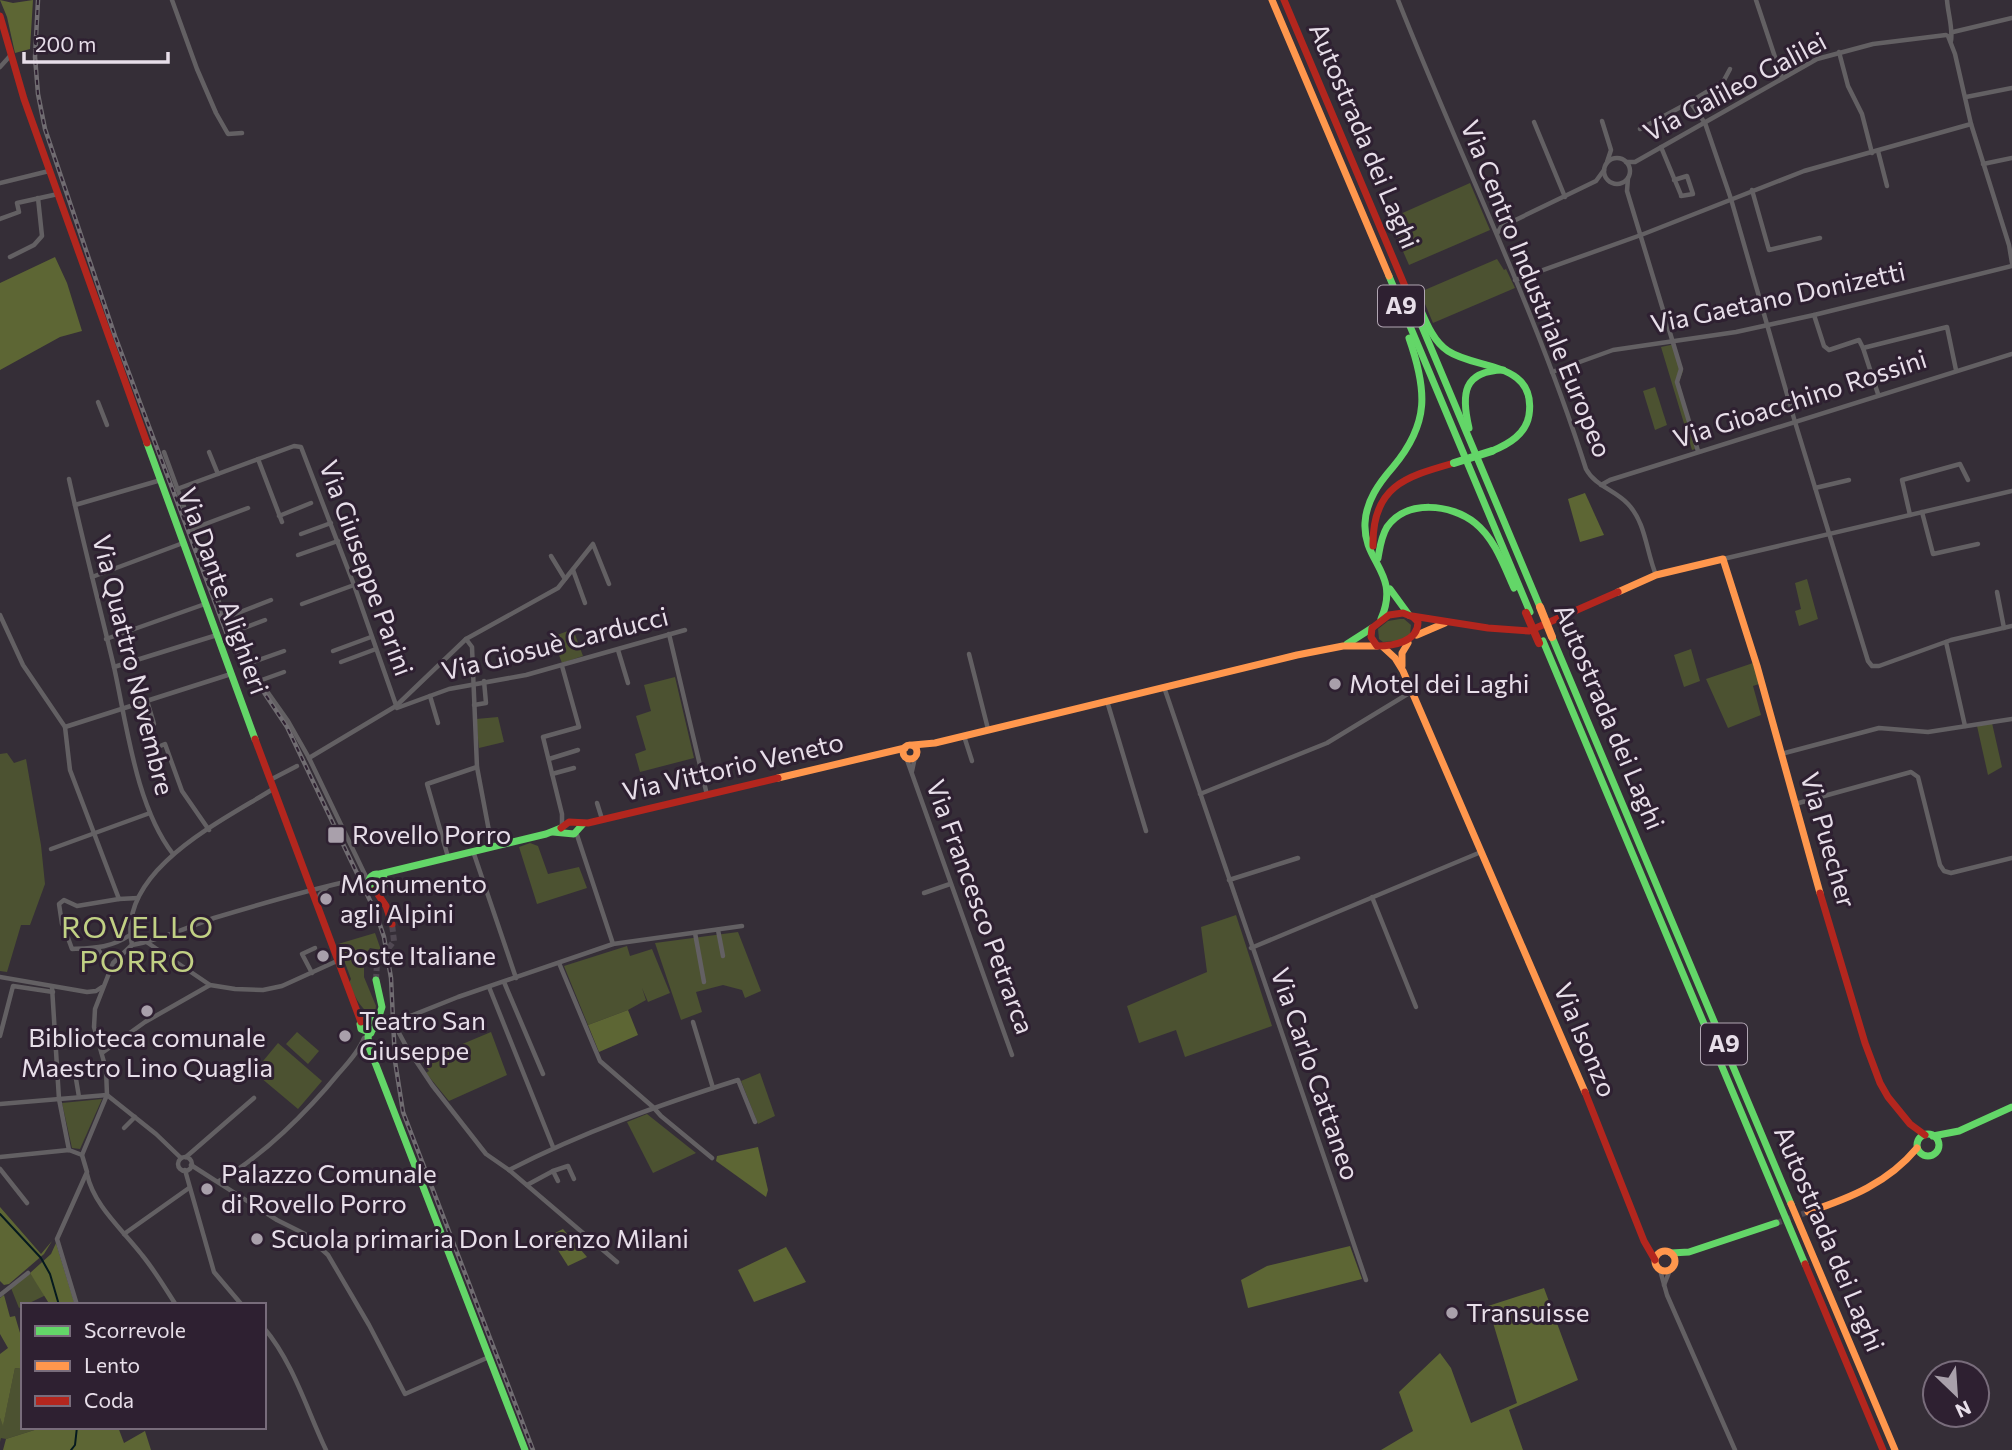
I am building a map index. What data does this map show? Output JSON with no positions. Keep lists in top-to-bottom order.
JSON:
{
  "streets": {
    "main road": [
      "Autostrada dei Laghi",
      "A9",
      "Via Dante Alighieri",
      "Via Vittorio Veneto",
      "Via Puecher",
      "Via Isonzo"
    ],
    "street": [
      "Via Galileo Galilei",
      "Via Centro Industriale Europeo",
      "Via Gaetano Donizetti",
      "Via Gioacchino Rossini",
      "Via Giuseppe Parini",
      "Via Giosuè Carducci",
      "Via Quattro Novembre",
      "Via Francesco Petrarca",
      "Via Carlo Cattaneo"
    ]
  },
  "crossings": [
    ["Via Galileo Galilei", "Via Gaetano Donizetti"],
    ["Via Galileo Galilei", "Via Gioacchino Rossini"],
    ["Via Centro Industriale Europeo", "Via Gaetano Donizetti"],
    ["Via Centro Industriale Europeo", "Via Gioacchino Rossini"],
    ["Via Giuseppe Parini", "Via Giosuè Carducci"],
    ["Via Vittorio Veneto", "Via Francesco Petrarca"]
  ],
  "districts": ["ROVELLO PORRO"],
  "places": {
    "other": [
      "Motel dei Laghi",
      "Monumento agli Alpini",
      "Poste Italiane",
      "Biblioteca comunale Maestro Lino Quaglia",
      "Teatro San Giuseppe",
      "Palazzo Comunale di Rovello Porro",
      "Scuola primaria Don Lorenzo Milani",
      "Transuisse"
    ],
    "transit": ["Rovello Porro"]
  },
  "legend": ["Scorrevole", "Lento", "Coda"],
  "scale_bar": "200 m",
  "north": "bottom right"
}
